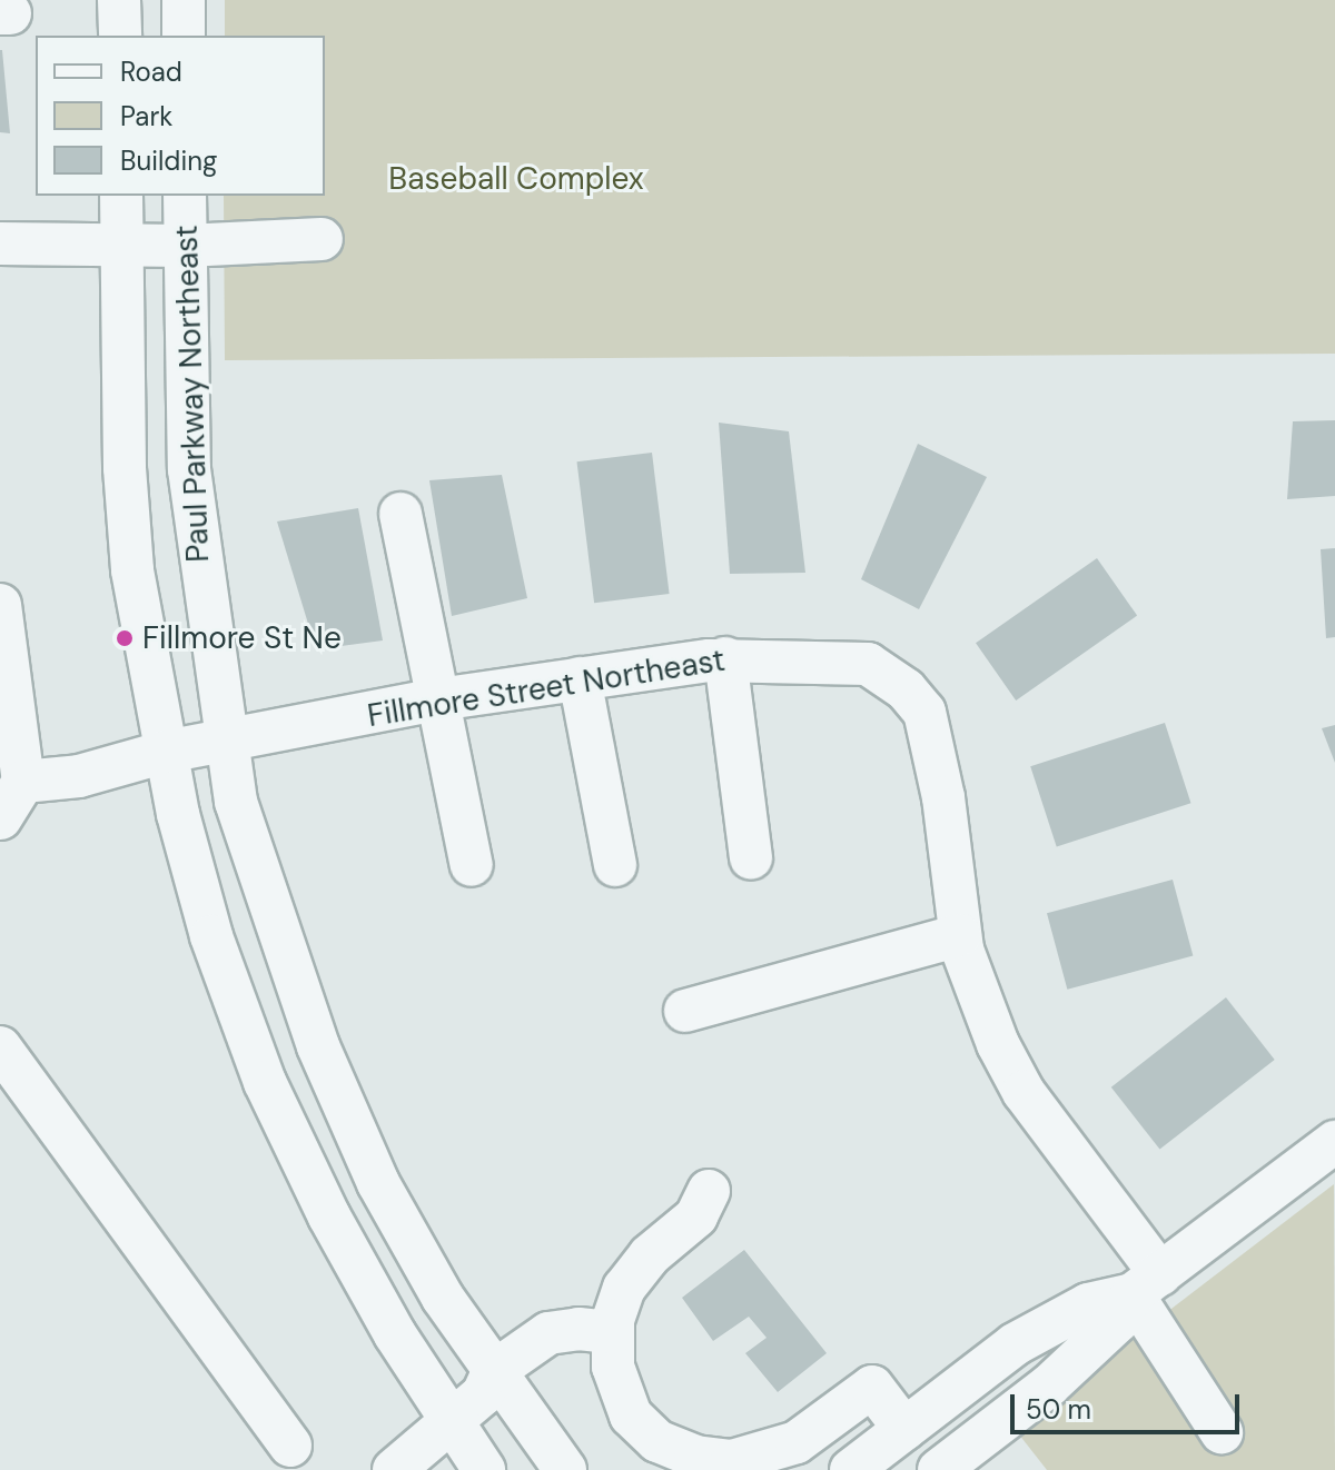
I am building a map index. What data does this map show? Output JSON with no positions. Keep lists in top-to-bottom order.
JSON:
{
  "streets": {
    "street": ["Paul Parkway Northeast", "Fillmore Street Northeast"]
  },
  "crossings": [
    ["Paul Parkway Northeast", "Fillmore Street Northeast"]
  ],
  "parks": ["Baseball Complex"],
  "places": ["Fillmore St Ne"],
  "legend": ["Road", "Park", "Building"],
  "scale_bar": "50 m"
}
